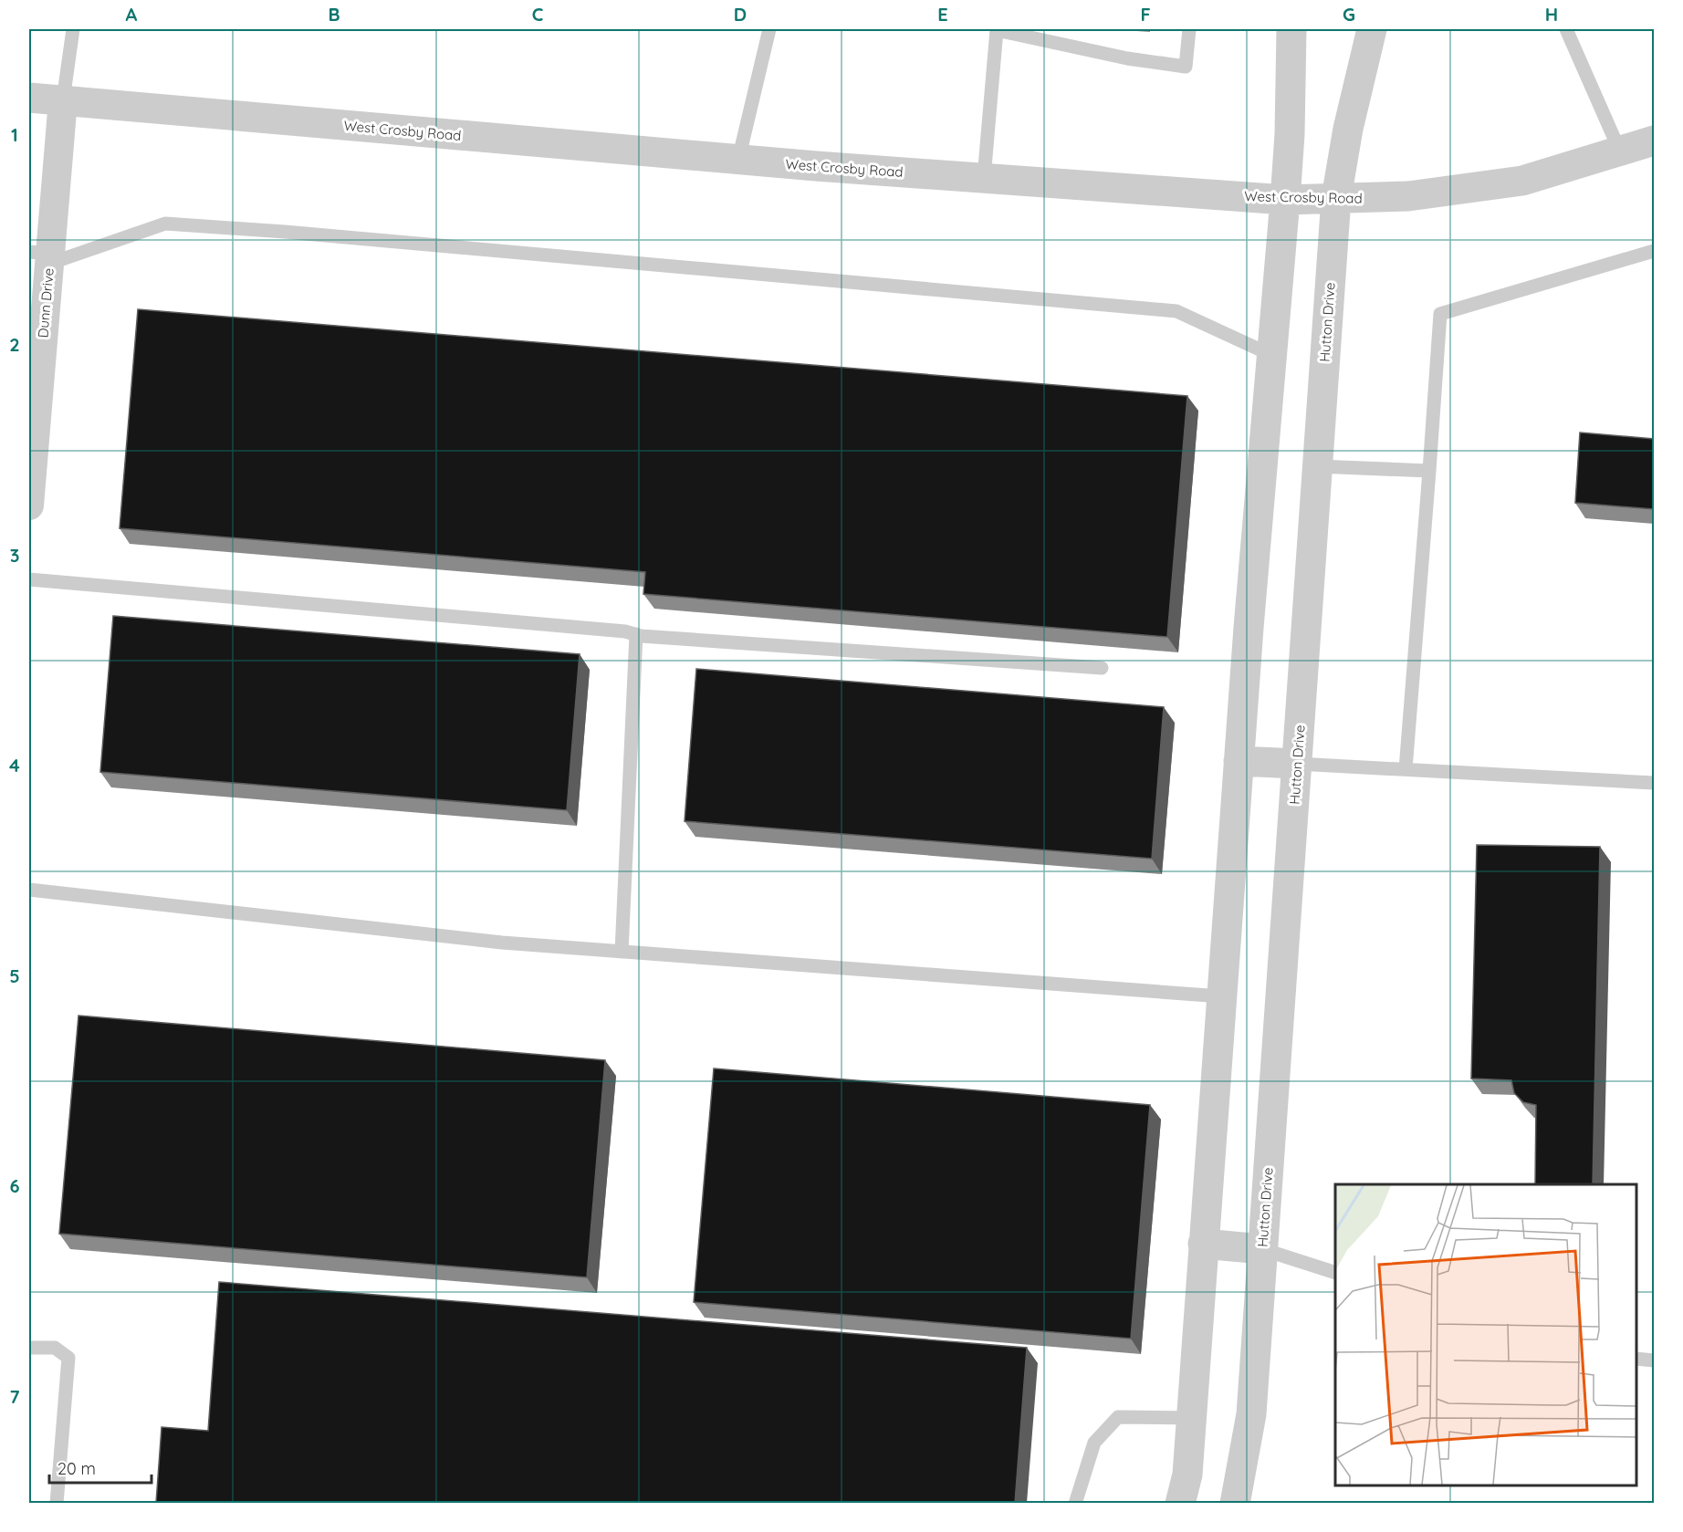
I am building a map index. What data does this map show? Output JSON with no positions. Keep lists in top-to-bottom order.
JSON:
{
  "streets": {
    "street": ["West Crosby Road", "Dunn Drive", "Hutton Drive"]
  },
  "crossings": [
    ["West Crosby Road", "Dunn Drive"],
    ["West Crosby Road", "Hutton Drive"]
  ],
  "scale_bar": "20 m",
  "grid": {
    "columns": [
      "A",
      "B",
      "C",
      "D",
      "E",
      "F",
      "G",
      "H"
    ],
    "rows": [
      "1",
      "2",
      "3",
      "4",
      "5",
      "6",
      "7"
    ]
  }
}
